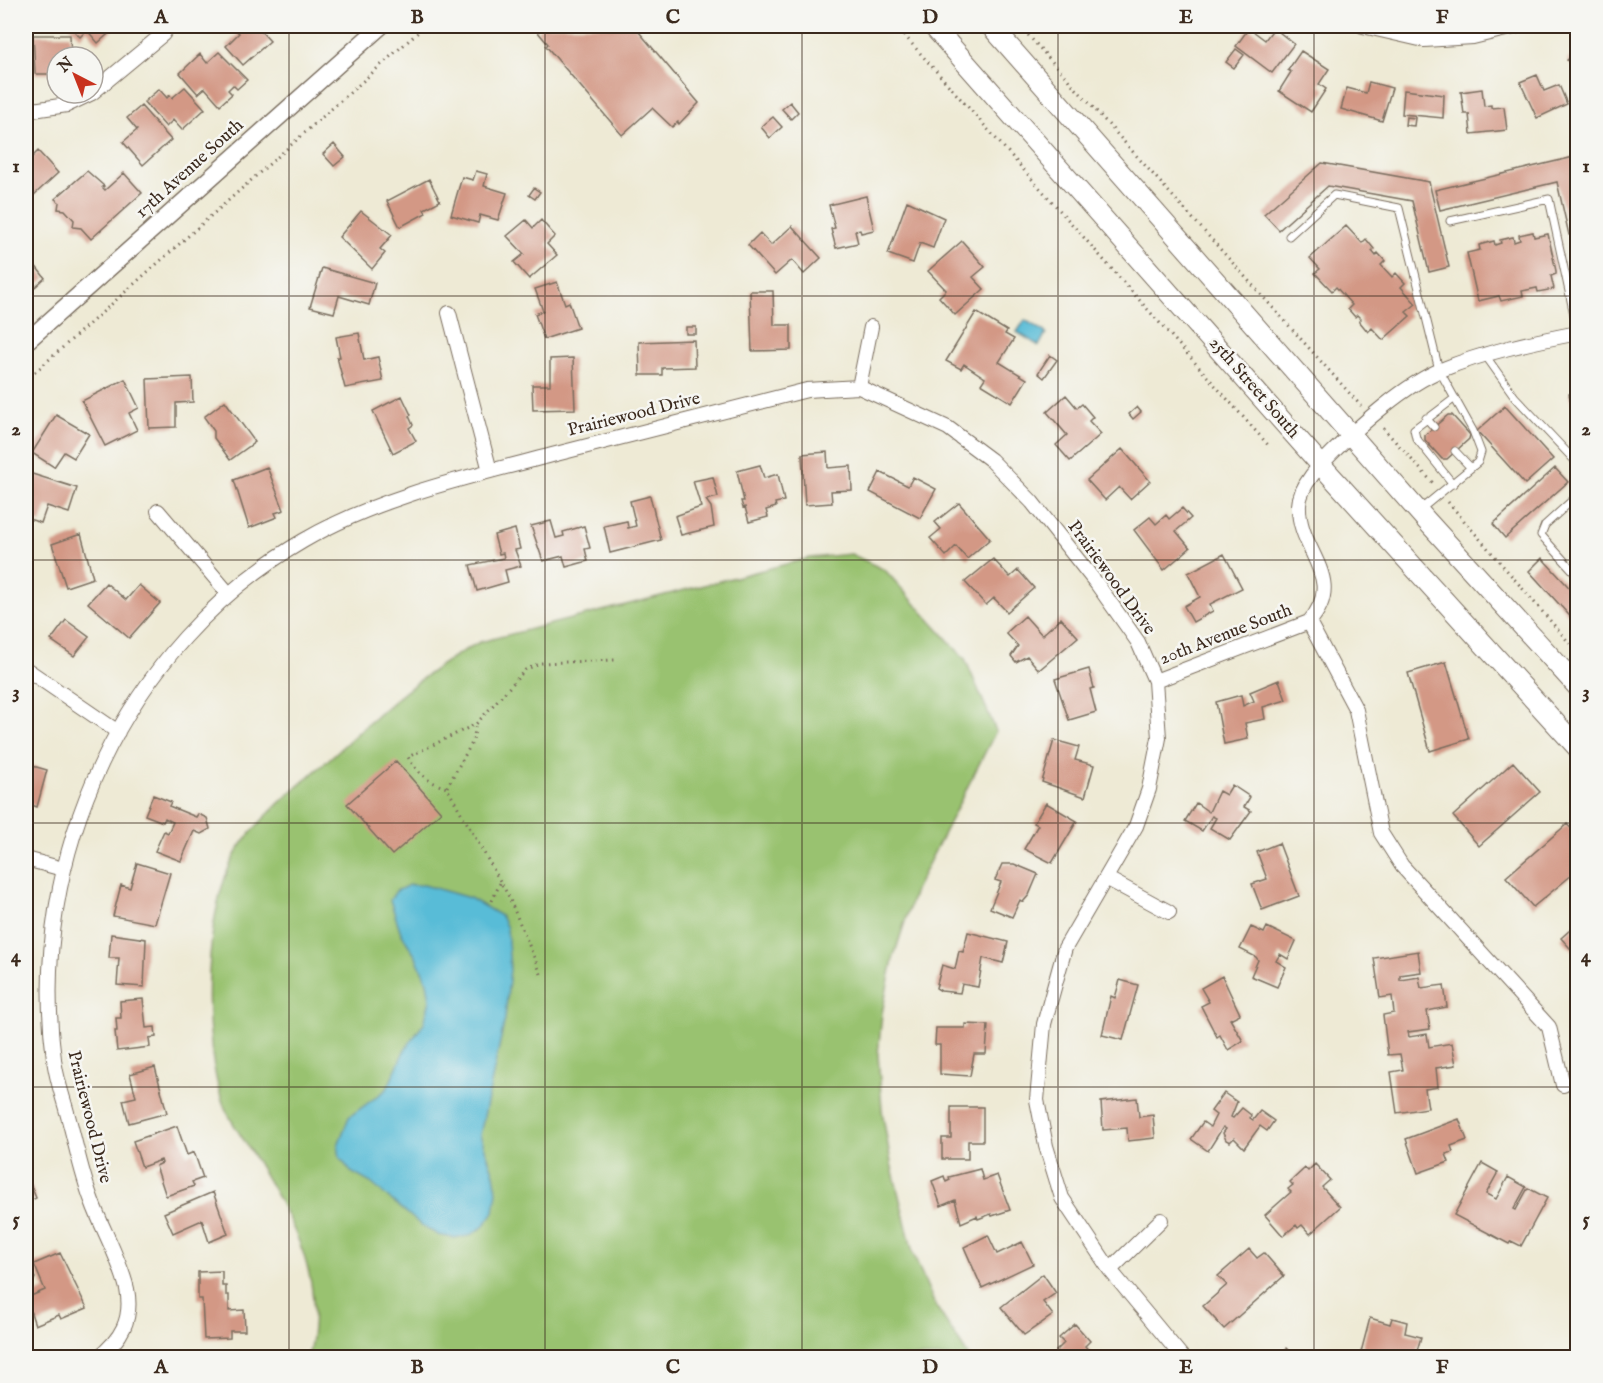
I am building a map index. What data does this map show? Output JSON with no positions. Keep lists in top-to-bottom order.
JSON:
{
  "streets": {
    "main road": ["25th Street South"],
    "street": ["17th Avenue South", "Prairiewood Drive", "20th Avenue South"]
  },
  "crossings": [
    ["25th Street South", "20th Avenue South"],
    ["Prairiewood Drive", "20th Avenue South"]
  ],
  "north": "top left",
  "grid": {
    "columns": [
      "A",
      "B",
      "C",
      "D",
      "E",
      "F"
    ],
    "rows": [
      "1",
      "2",
      "3",
      "4",
      "5"
    ]
  }
}
